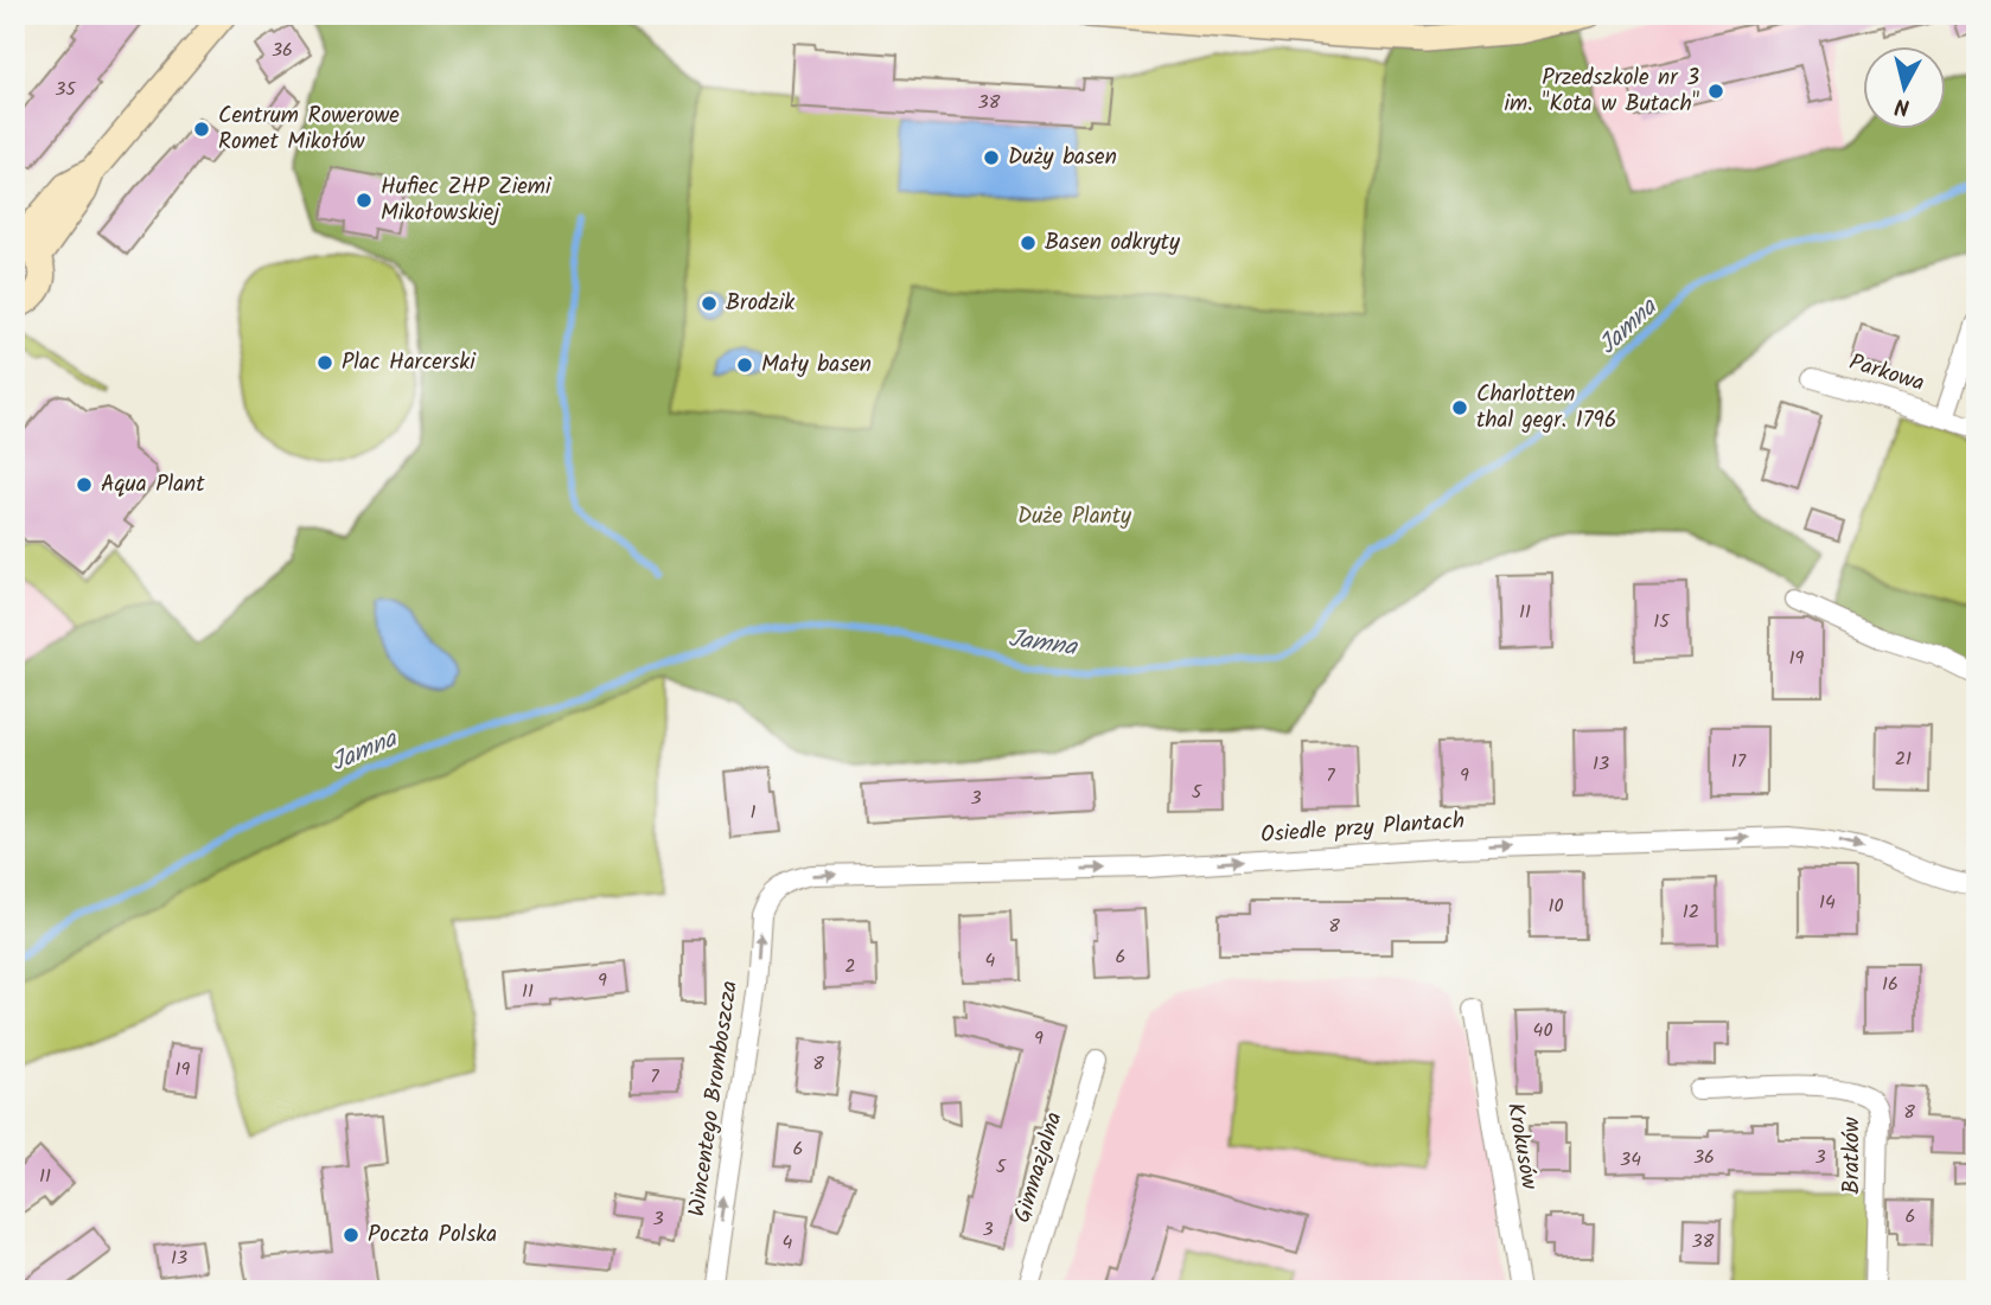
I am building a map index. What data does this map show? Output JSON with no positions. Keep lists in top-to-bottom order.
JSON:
{
  "streets": {
    "street": [
      "Parkowa",
      "Osiedle przy Plantach",
      "Wincentego Bromboszcza",
      "Krokusów",
      "Bratków",
      "Gimnazjalna"
    ]
  },
  "crossings": [
    ["Osiedle przy Plantach", "Wincentego Bromboszcza"]
  ],
  "one_way": ["Osiedle przy Plantach", "Wincentego Bromboszcza"],
  "water": ["Jamna"],
  "parks": ["Duże Planty"],
  "places": [
    "Przedszkole nr 3 im. \"Kota w Butach\"",
    "Centrum Rowerowe Romet Mikołów",
    "Duży basen",
    "Hufiec ZHP Ziemi Mikołowskiej",
    "Basen odkryty",
    "Brodzik",
    "Plac Harcerski",
    "Mały basen",
    "Charlotten thal gegr. 1796",
    "Aqua Plant",
    "Poczta Polska"
  ],
  "house_numbers": [
    "36",
    "35",
    "38",
    "11",
    "15",
    "19",
    "21",
    "17",
    "13",
    "7",
    "9",
    "5",
    "3",
    "1",
    "14",
    "10",
    "12",
    "8",
    "6",
    "4",
    "2",
    "9",
    "16",
    "11",
    "40",
    "9",
    "8",
    "19",
    "7",
    "8",
    "6",
    "36",
    "3",
    "34",
    "5",
    "11",
    "6",
    "3",
    "3",
    "38",
    "4",
    "13"
  ],
  "north": "bottom"
}
